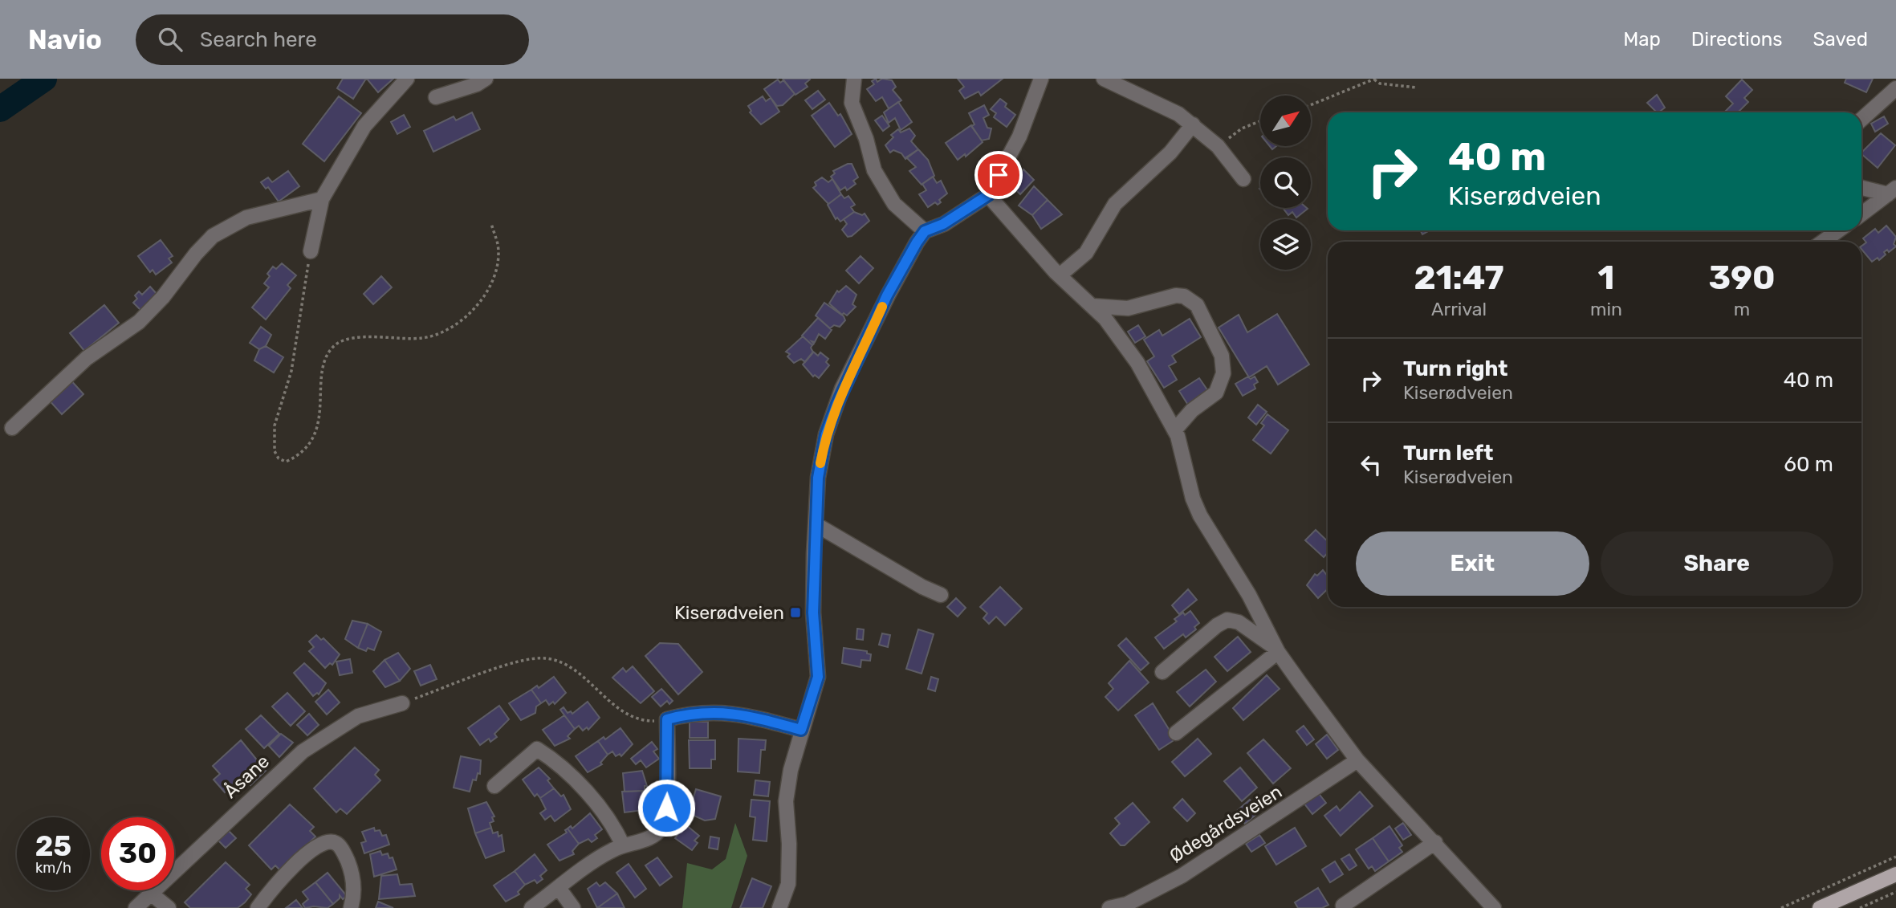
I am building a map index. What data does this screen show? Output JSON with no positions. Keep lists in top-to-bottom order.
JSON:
{
  "streets": {
    "street": ["Åsane", "Ødegårdsveien"]
  },
  "places": {
    "transit": ["Kiserødveien"]
  },
  "north": "top right",
  "page": {
    "header": "Navio",
    "search": "Search here",
    "nav": ["Map", "Directions", "Saved"],
    "turn": ["40 m", "Kiserødveien"],
    "eta": [
      "21:47",
      "Arrival",
      "1",
      "min",
      "390",
      "m"
    ],
    "list": [
      {
        "name": "Turn right",
        "note": "Kiserødveien",
        "value": "40 m"
      },
      {
        "name": "Turn left",
        "note": "Kiserødveien",
        "value": "60 m"
      }
    ],
    "buttons": ["Exit", "Share"],
    "speed": "25 km/h",
    "limit": "30"
  }
}
